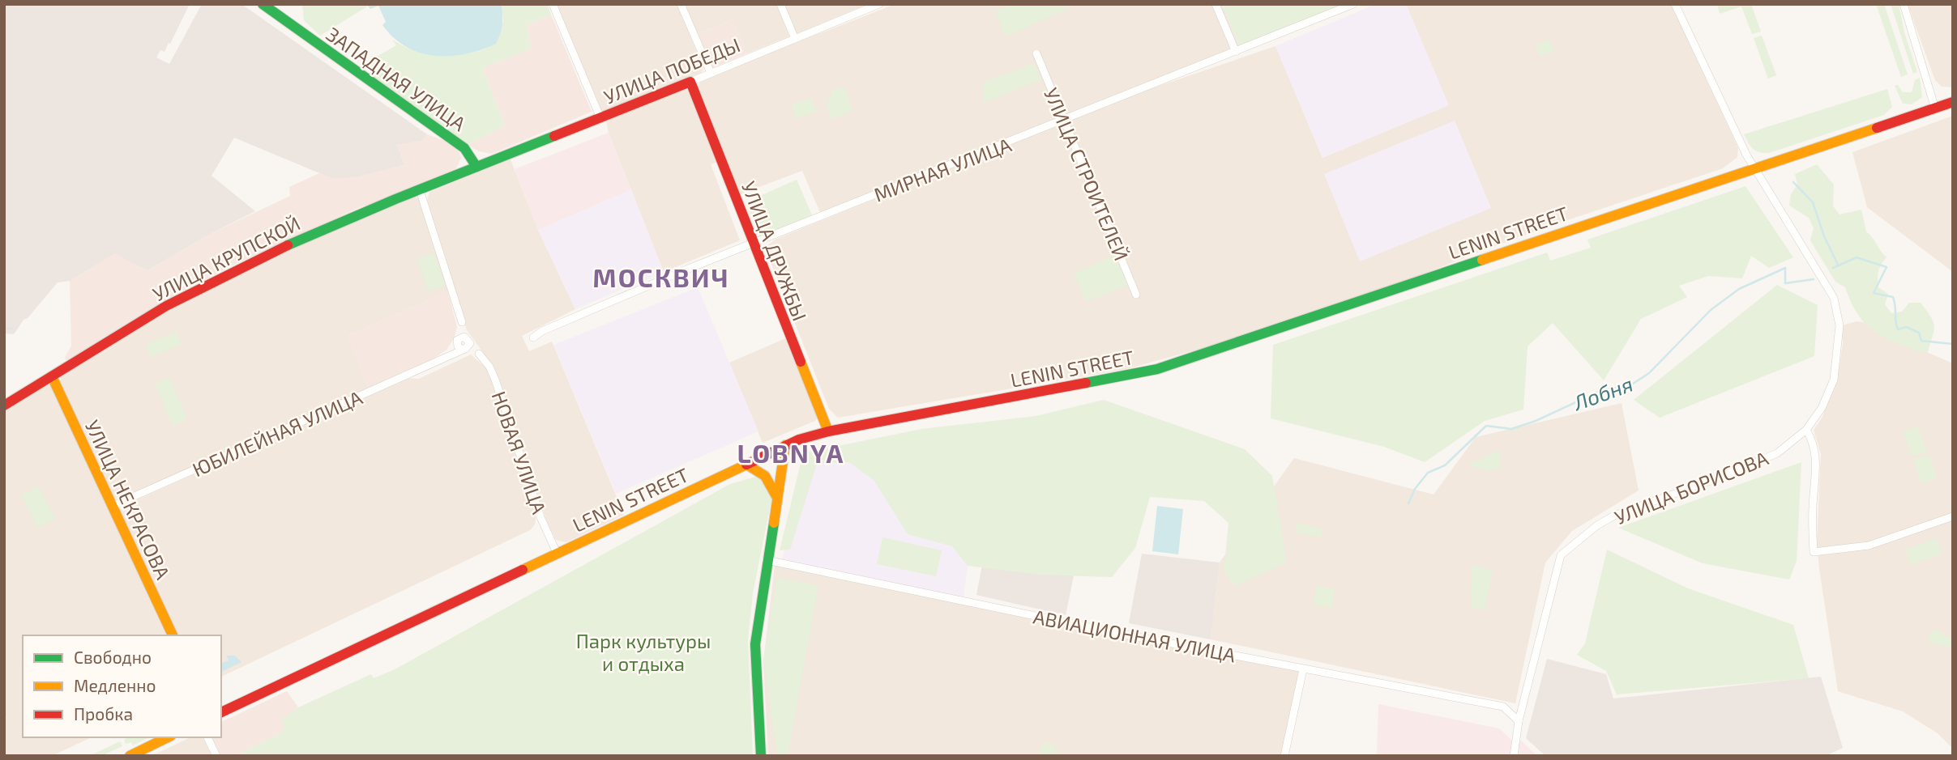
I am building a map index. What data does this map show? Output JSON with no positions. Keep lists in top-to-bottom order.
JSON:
{
  "streets": {
    "street": [
      "УЛИЦА ПОБЕДЫ",
      "ЗАПАДНАЯ УЛИЦА",
      "МИРНАЯ УЛИЦА",
      "УЛИЦА СТРОИТЕЛЕЙ",
      "LENIN STREET",
      "УЛИЦА ДРУЖБЫ",
      "УЛИЦА КРУПСКОЙ",
      "ЮБИЛЕЙНАЯ УЛИЦА",
      "НОВАЯ УЛИЦА",
      "УЛИЦА БОРИСОВА",
      "УЛИЦА НЕКРАСОВА",
      "АВИАЦИОННАЯ УЛИЦА"
    ]
  },
  "crossings": [
    ["УЛИЦА ПОБЕДЫ", "ЗАПАДНАЯ УЛИЦА"],
    ["УЛИЦА ПОБЕДЫ", "УЛИЦА ДРУЖБЫ"],
    ["УЛИЦА ПОБЕДЫ", "УЛИЦА КРУПСКОЙ"],
    ["ЗАПАДНАЯ УЛИЦА", "УЛИЦА КРУПСКОЙ"],
    ["МИРНАЯ УЛИЦА", "УЛИЦА СТРОИТЕЛЕЙ"],
    ["МИРНАЯ УЛИЦА", "УЛИЦА ДРУЖБЫ"],
    ["LENIN STREET", "УЛИЦА ДРУЖБЫ"],
    ["LENIN STREET", "НОВАЯ УЛИЦА"],
    ["LENIN STREET", "УЛИЦА БОРИСОВА"],
    ["УЛИЦА КРУПСКОЙ", "УЛИЦА НЕКРАСОВА"],
    ["ЮБИЛЕЙНАЯ УЛИЦА", "НОВАЯ УЛИЦА"],
    ["ЮБИЛЕЙНАЯ УЛИЦА", "УЛИЦА НЕКРАСОВА"],
    ["УЛИЦА БОРИСОВА", "АВИАЦИОННАЯ УЛИЦА"]
  ],
  "districts": ["МОСКВИЧ", "LOBNYA"],
  "water": ["Лобня"],
  "parks": ["Парк культуры и отдыха"],
  "legend": ["Свободно", "Медленно", "Пробка"]
}
